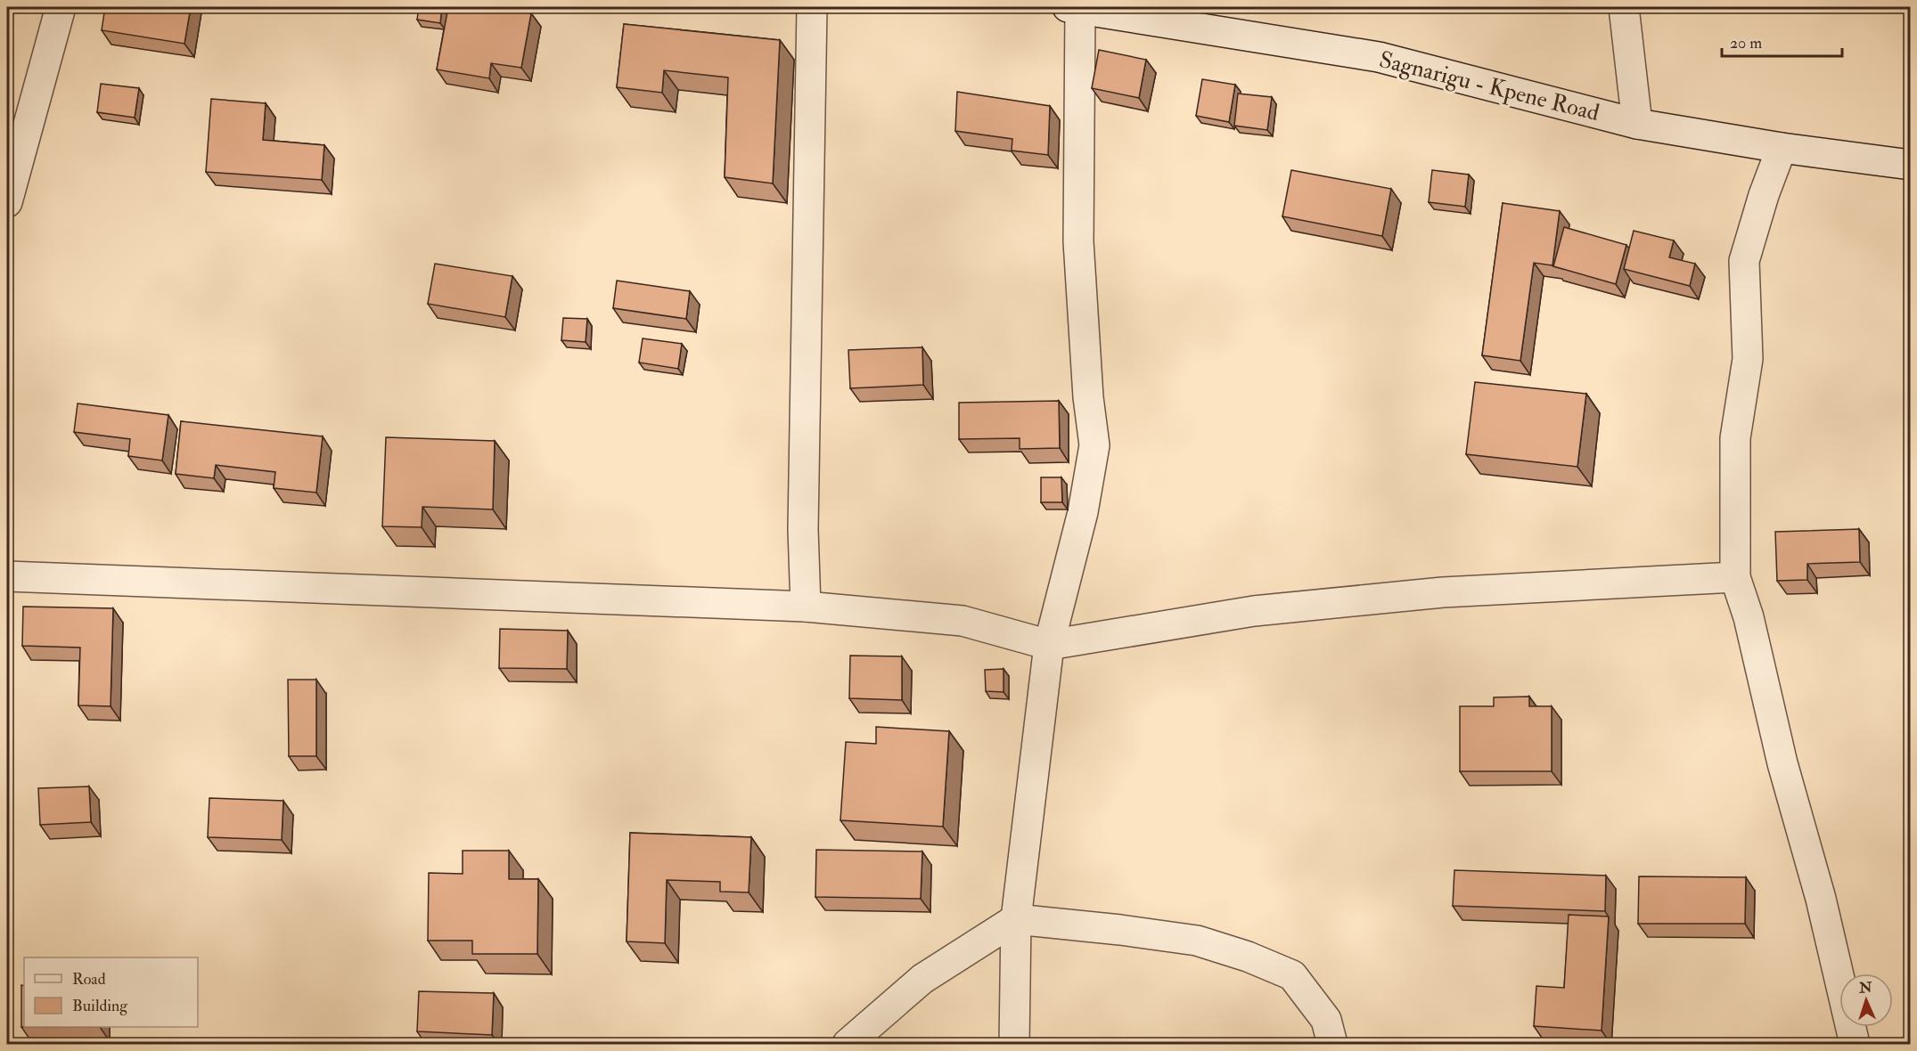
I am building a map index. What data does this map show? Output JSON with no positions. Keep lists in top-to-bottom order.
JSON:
{
  "streets": {
    "street": ["Sagnarigu - Kpene Road"]
  },
  "legend": ["Road", "Building"],
  "scale_bar": "20 m",
  "north": "top"
}
